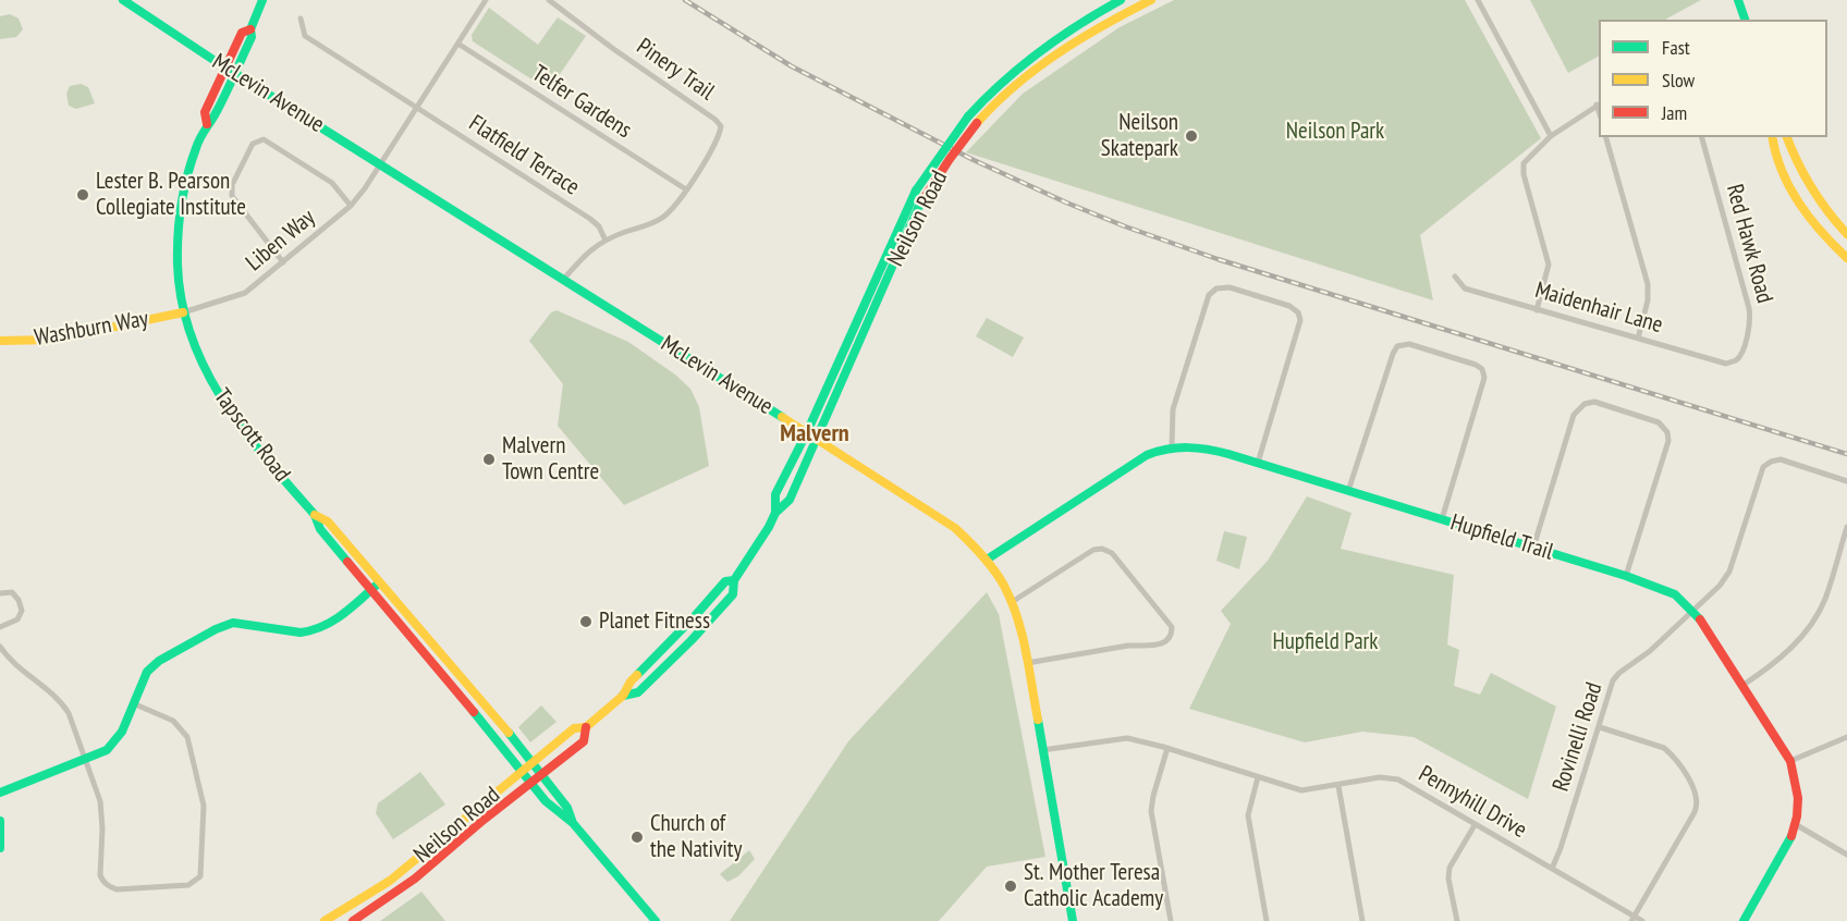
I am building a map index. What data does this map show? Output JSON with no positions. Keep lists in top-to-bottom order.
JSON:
{
  "streets": {
    "street": [
      "Pinery Trail",
      "McLevin Avenue",
      "Telfer Gardens",
      "Flatfield Terrace",
      "Neilson Road",
      "Liben Way",
      "Red Hawk Road",
      "Maidenhair Lane",
      "Washburn Way",
      "Tapscott Road",
      "Hupfield Trail",
      "Rovinelli Road",
      "Pennyhill Drive"
    ]
  },
  "crossings": [
    ["Pinery Trail", "McLevin Avenue"],
    ["Pinery Trail", "Telfer Gardens"],
    ["Pinery Trail", "Flatfield Terrace"],
    ["McLevin Avenue", "Neilson Road"],
    ["McLevin Avenue", "Liben Way"],
    ["McLevin Avenue", "Tapscott Road"],
    ["McLevin Avenue", "Hupfield Trail"],
    ["McLevin Avenue", "Pennyhill Drive"],
    ["Neilson Road", "Tapscott Road"],
    ["Liben Way", "Washburn Way"],
    ["Liben Way", "Tapscott Road"],
    ["Red Hawk Road", "Maidenhair Lane"],
    ["Washburn Way", "Tapscott Road"],
    ["Hupfield Trail", "Rovinelli Road"],
    ["Rovinelli Road", "Pennyhill Drive"]
  ],
  "districts": ["Malvern"],
  "parks": ["Neilson Park", "Hupfield Park"],
  "places": [
    "Neilson Skatepark",
    "Lester B. Pearson Collegiate Institute",
    "Malvern Town Centre",
    "Planet Fitness",
    "Church of the Nativity",
    "St. Mother Teresa Catholic Academy"
  ],
  "legend": ["Fast", "Slow", "Jam"]
}
